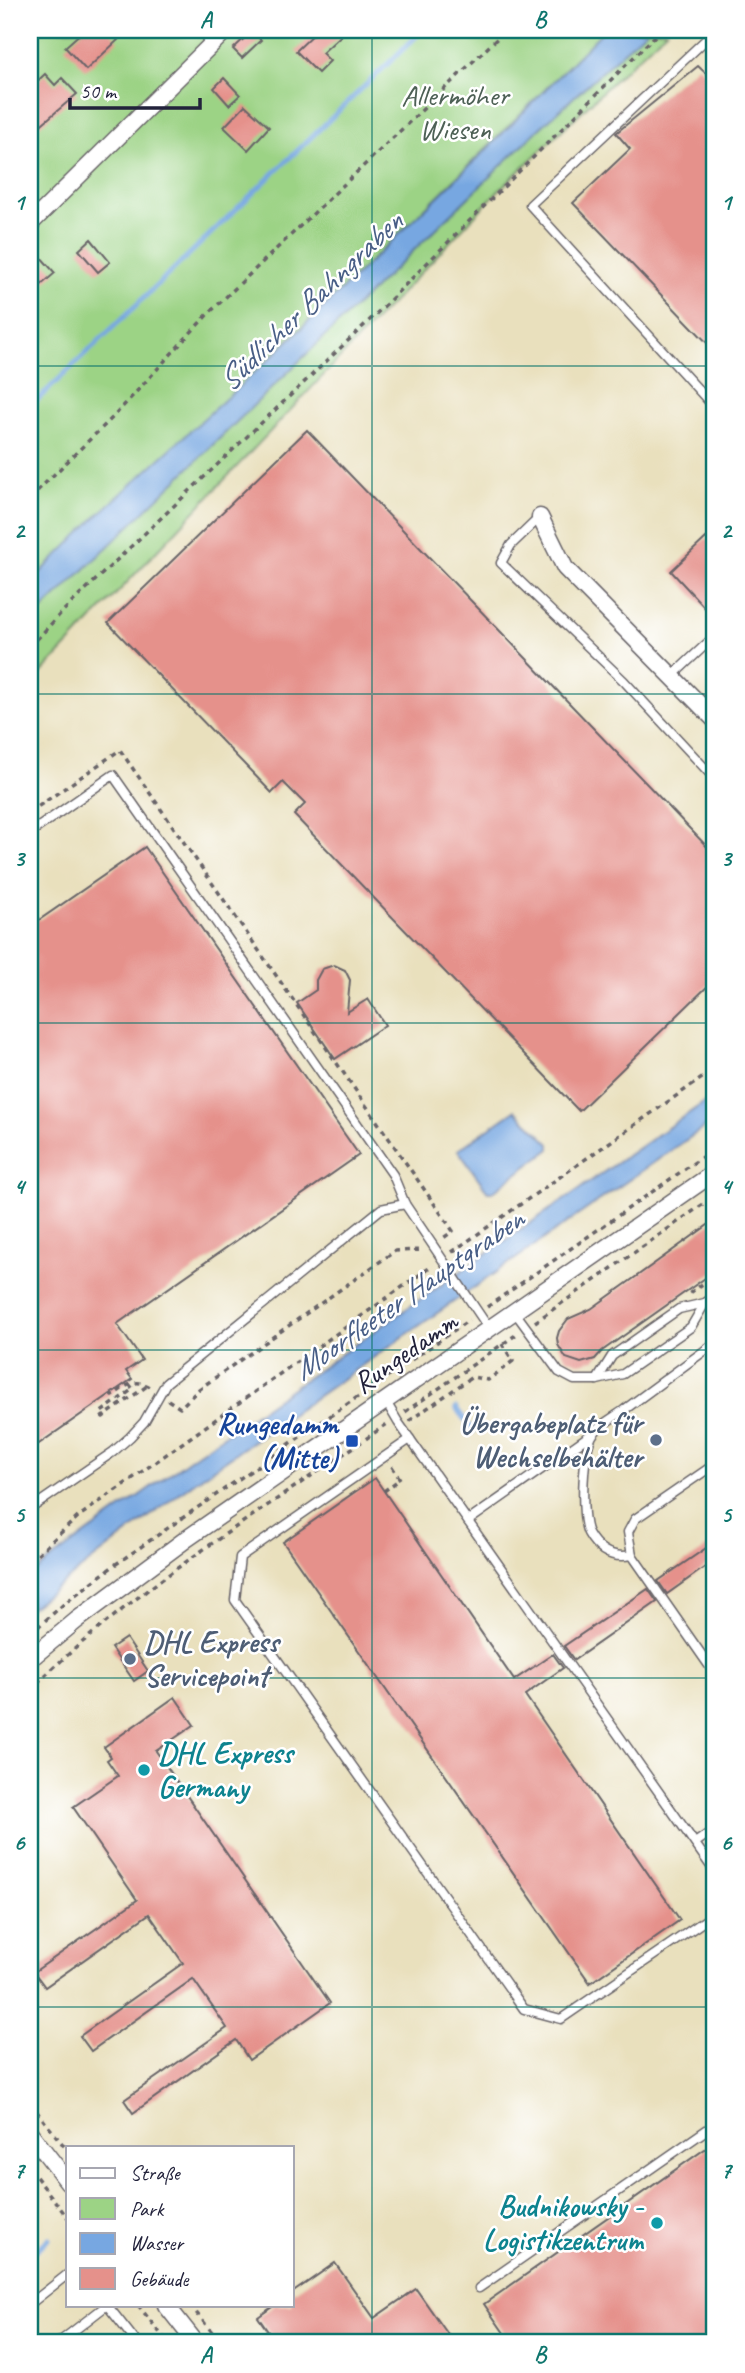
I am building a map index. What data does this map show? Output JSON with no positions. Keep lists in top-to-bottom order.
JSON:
{
  "streets": {
    "street": ["Rungedamm"]
  },
  "water": ["Südlicher Bahngraben", "Moorfleeter Hauptgraben"],
  "parks": ["Allermöher Wiesen"],
  "places": {
    "other": [
      "Übergabeplatz für Wechselbehälter",
      "DHL Express Servicepoint",
      "DHL Express Germany",
      "Budnikowsky - Logistikzentrum"
    ],
    "transit": ["Rungedamm (Mitte)"]
  },
  "legend": [
    "Straße",
    "Park",
    "Wasser",
    "Gebäude"
  ],
  "scale_bar": "50 m",
  "grid": {
    "columns": ["A", "B"],
    "rows": [
      "1",
      "2",
      "3",
      "4",
      "5",
      "6",
      "7"
    ]
  }
}
